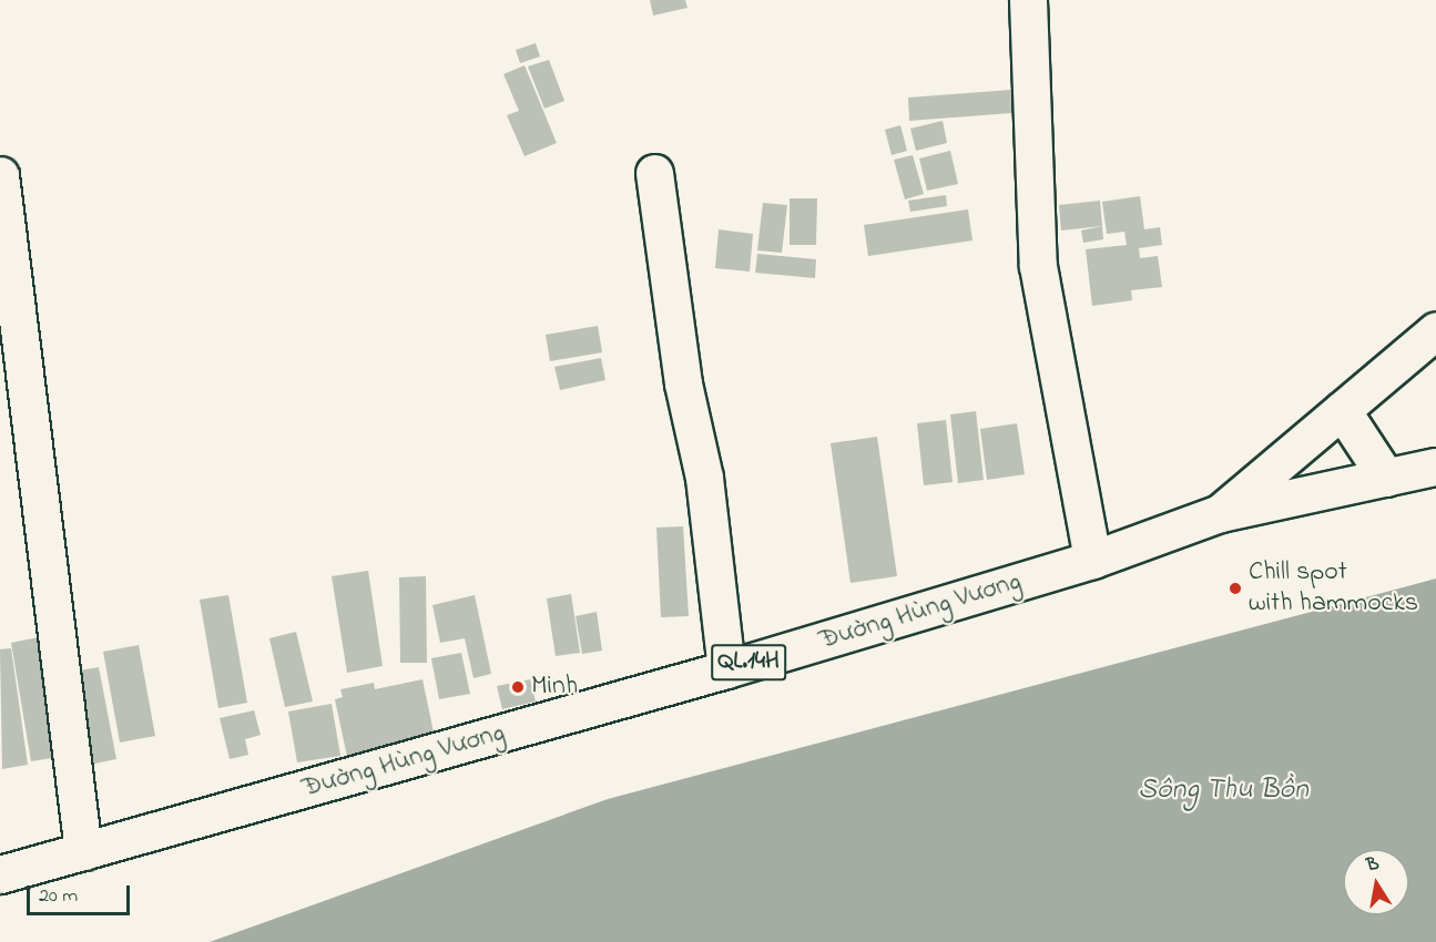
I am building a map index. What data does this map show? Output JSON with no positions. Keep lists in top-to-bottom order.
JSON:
{
  "streets": {
    "main road": ["Đường Hùng Vương", "QL.14H"]
  },
  "water": ["Sông Thu Bồn"],
  "places": ["Chill spot with hammocks", "Minh"],
  "scale_bar": "20 m",
  "north": "top"
}
